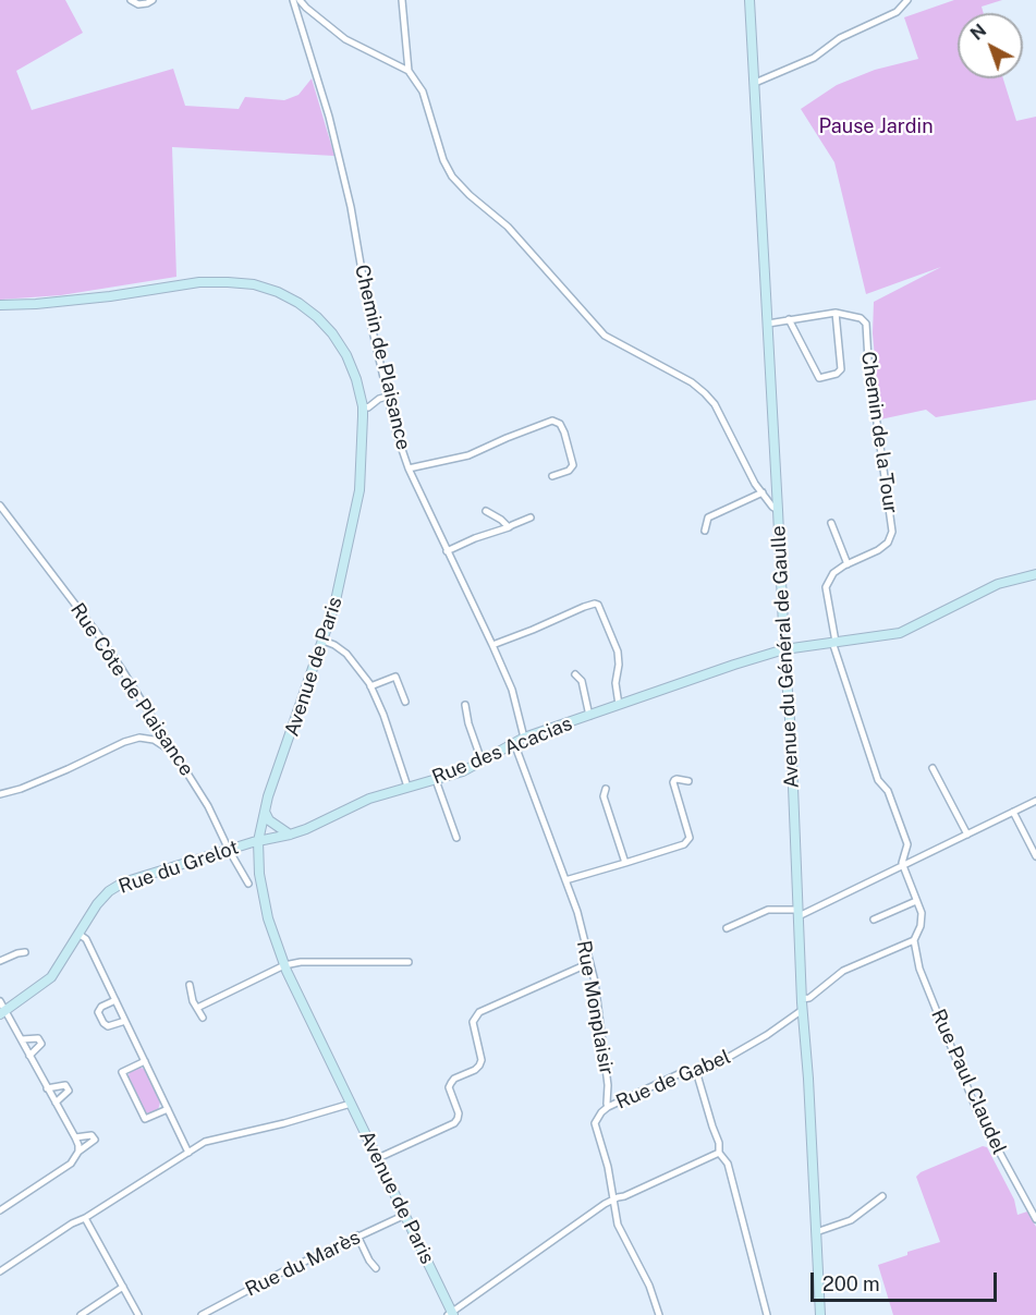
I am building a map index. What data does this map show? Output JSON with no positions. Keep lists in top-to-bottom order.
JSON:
{
  "streets": {
    "main road": [
      "Avenue du Général de Gaulle",
      "Avenue de Paris",
      "Rue des Acacias",
      "Rue du Grelot"
    ],
    "street": [
      "Chemin de Plaisance",
      "Chemin de la Tour",
      "Rue Côte de Plaisance",
      "Rue Monplaisir",
      "Rue de Gabel",
      "Rue Paul Claudel",
      "Rue du Marès"
    ]
  },
  "crossings": [
    ["Chemin de Plaisance", "Rue des Acacias"],
    ["Chemin de la Tour", "Rue des Acacias"],
    ["Avenue du Général de Gaulle", "Rue des Acacias"],
    ["Avenue du Général de Gaulle", "Rue de Gabel"],
    ["Avenue de Paris", "Rue des Acacias"],
    ["Avenue de Paris", "Rue du Grelot"],
    ["Avenue de Paris", "Rue du Marès"],
    ["Rue Côte de Plaisance", "Rue du Grelot"],
    ["Rue des Acacias", "Rue du Grelot"],
    ["Rue des Acacias", "Rue Monplaisir"],
    ["Rue Monplaisir", "Rue de Gabel"]
  ],
  "parks": ["Pause Jardin"],
  "scale_bar": "200 m",
  "north": "top left"
}
